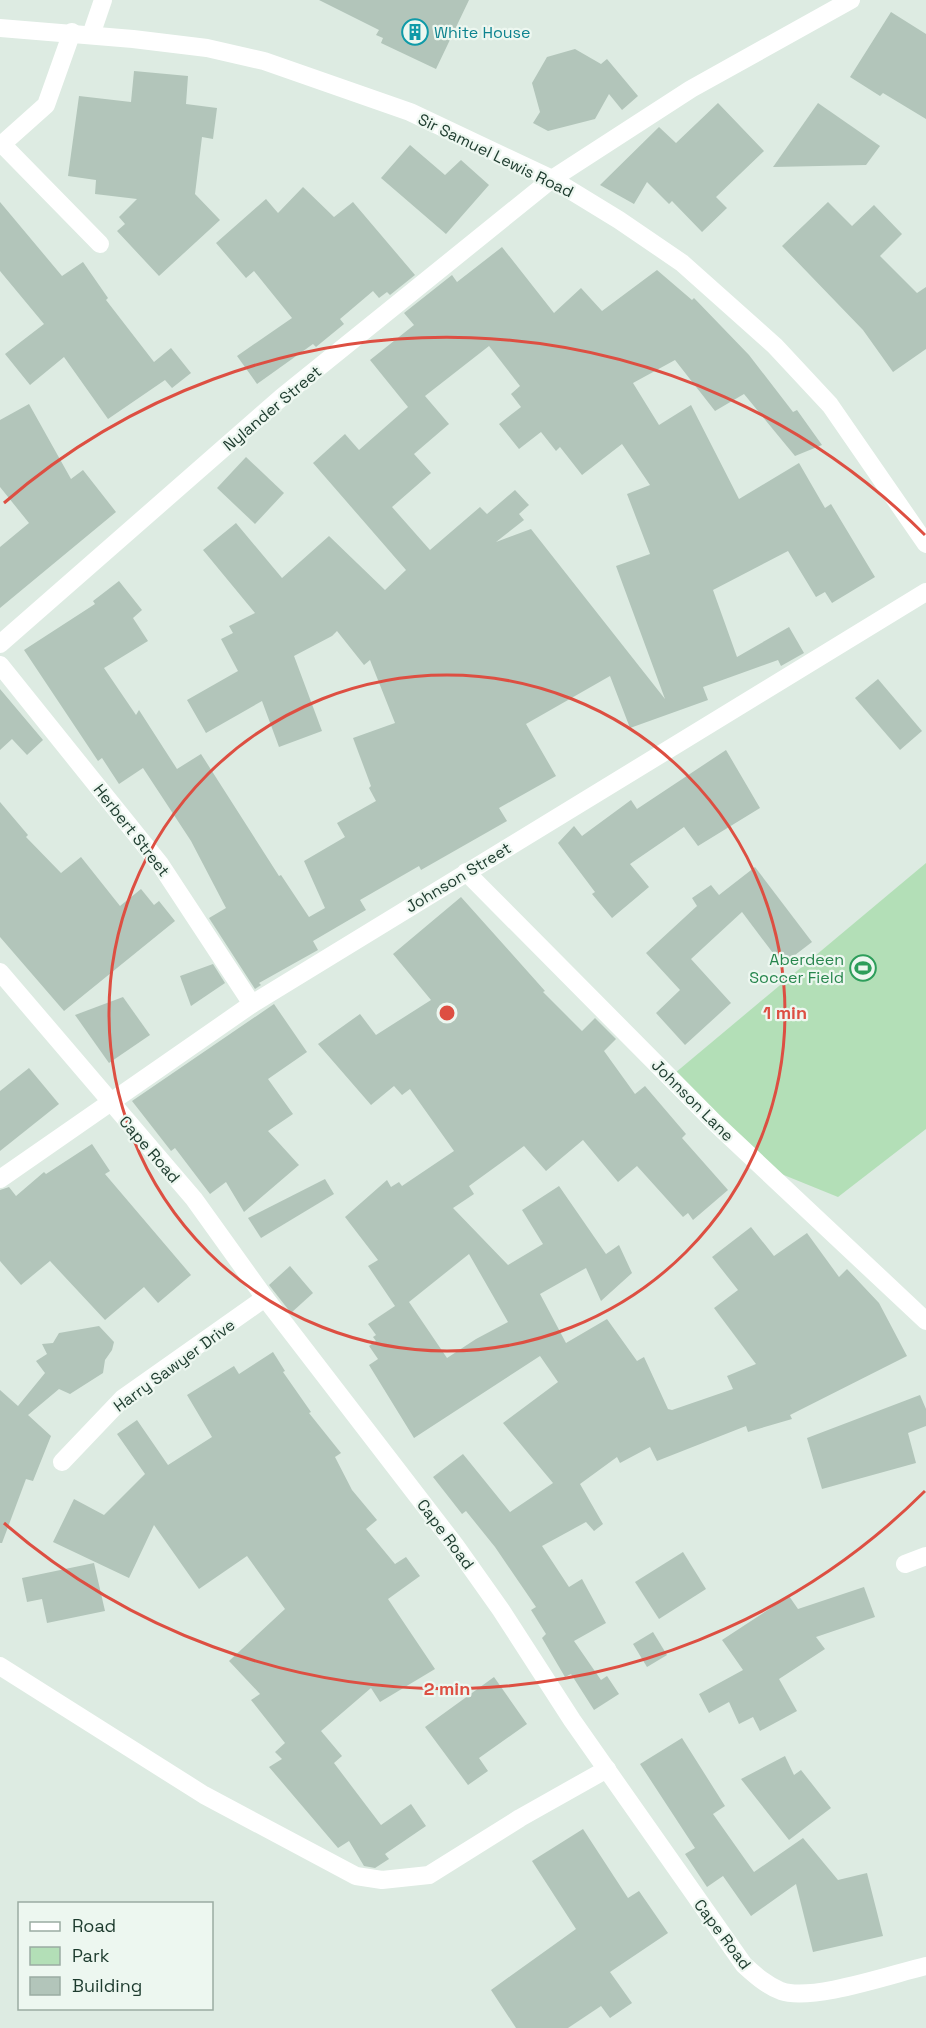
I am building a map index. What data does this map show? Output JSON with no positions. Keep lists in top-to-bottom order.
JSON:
{
  "streets": {
    "street": [
      "Sir Samuel Lewis Road",
      "Nylander Street",
      "Herbert Street",
      "Johnson Street",
      "Johnson Lane",
      "Cape Road",
      "Harry Sawyer Drive"
    ]
  },
  "crossings": [
    ["Sir Samuel Lewis Road", "Nylander Street"],
    ["Herbert Street", "Johnson Street"],
    ["Johnson Street", "Johnson Lane"],
    ["Johnson Street", "Cape Road"],
    ["Cape Road", "Harry Sawyer Drive"]
  ],
  "places": {
    "building": ["White House"],
    "sports": ["Aberdeen Soccer Field"]
  },
  "legend": ["Road", "Park", "Building"],
  "rings": ["1 min", "2 min"]
}
